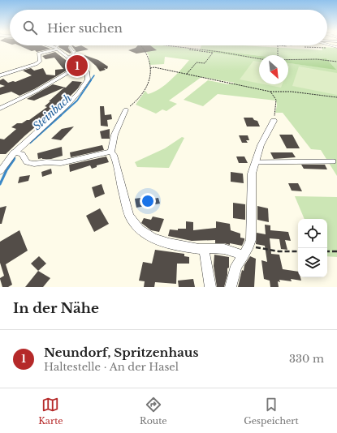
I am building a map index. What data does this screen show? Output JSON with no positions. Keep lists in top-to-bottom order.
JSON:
{
  "water": ["Steinbach"],
  "north": "bottom right",
  "page": {
    "search": "Hier suchen",
    "pins": "1",
    "heading": "In der Nähe",
    "list": [
      {
        "mark": "1",
        "name": "Neundorf, Spritzenhaus",
        "note": "Haltestelle · An der Hasel",
        "value": "330 m"
      }
    ],
    "nav": ["Karte", "Route", "Gespeichert"]
  }
}
